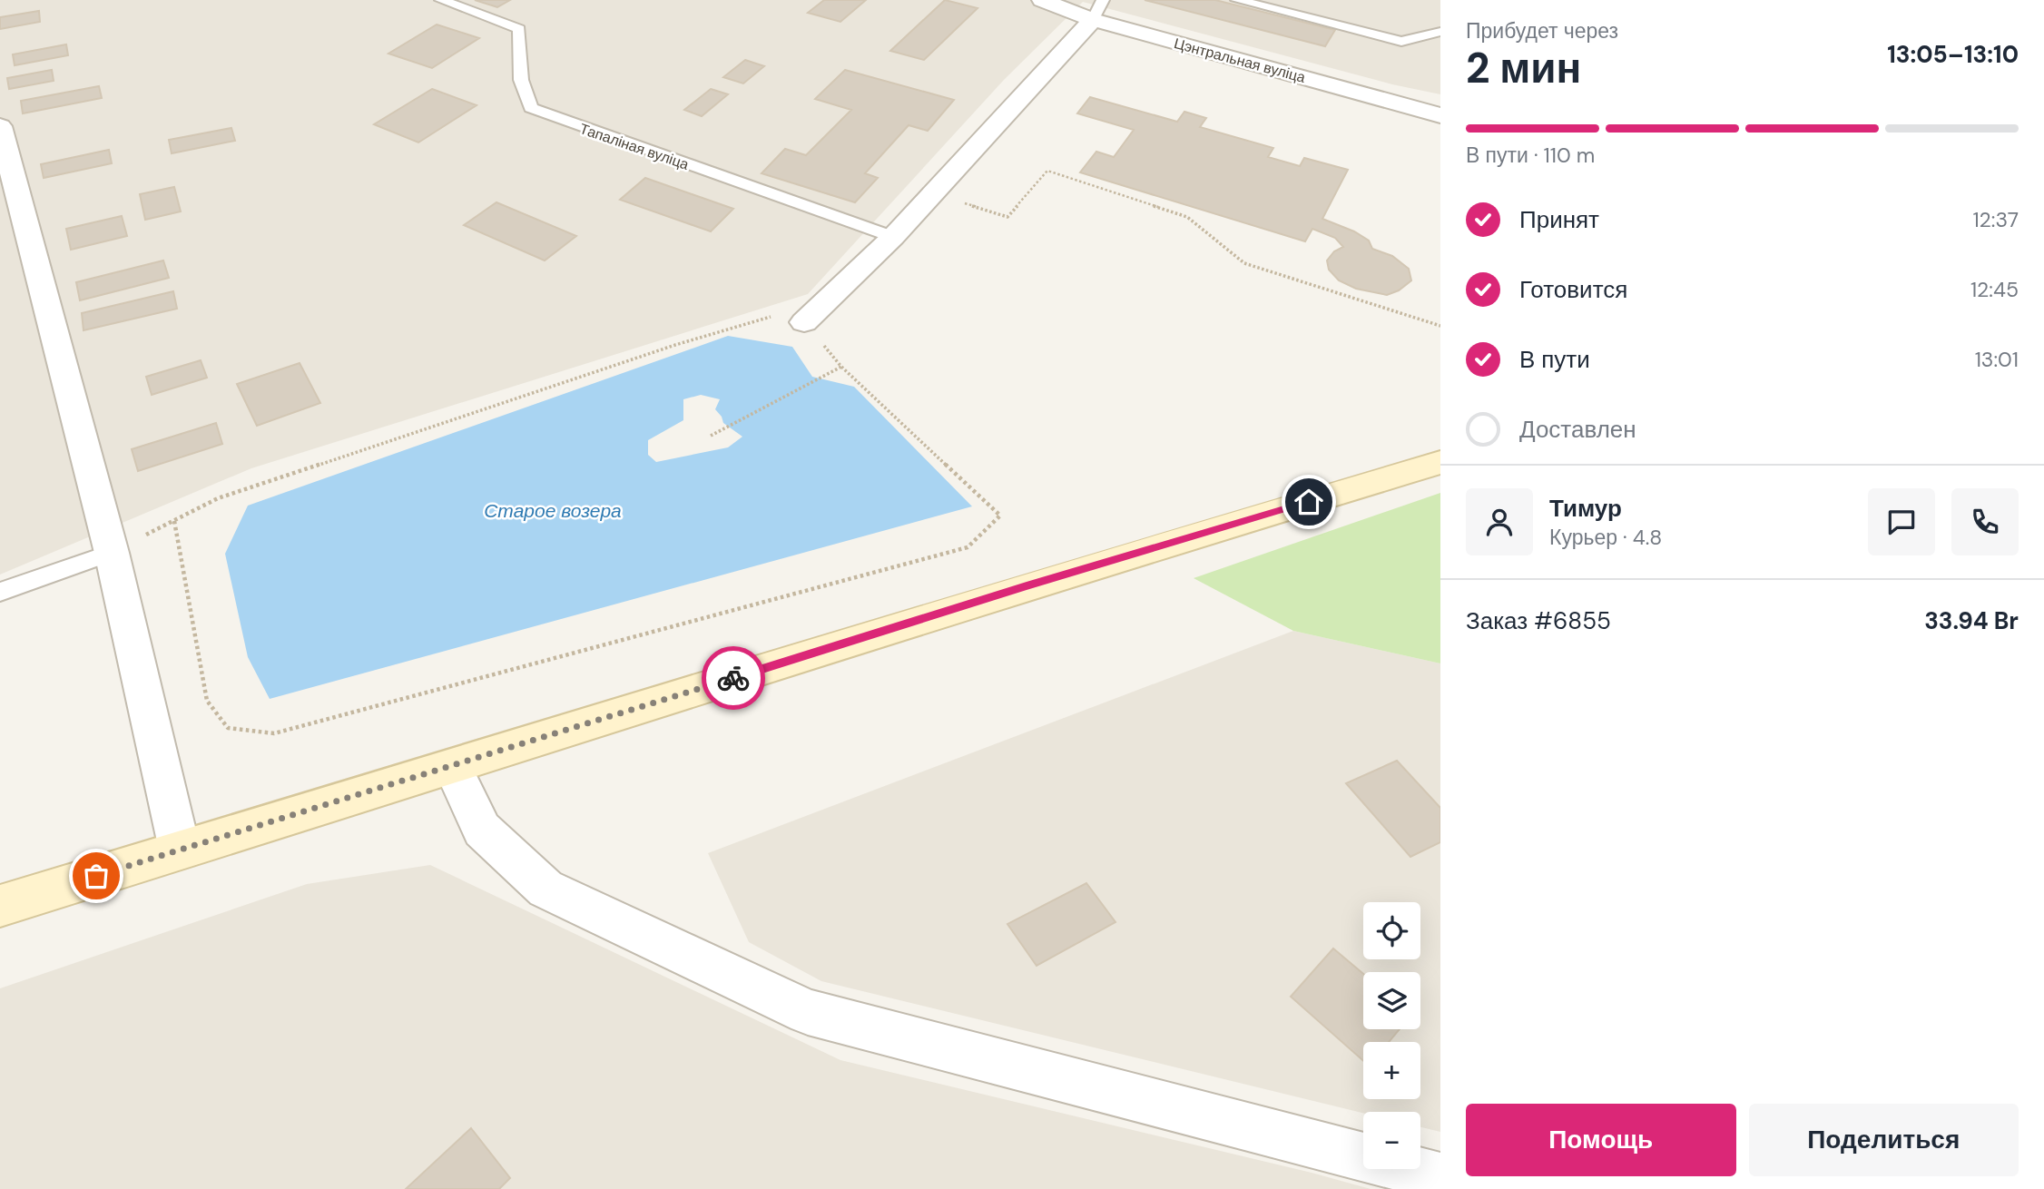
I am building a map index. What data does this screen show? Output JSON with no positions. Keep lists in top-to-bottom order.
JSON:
{
  "streets": {
    "street": ["Цэнтральная вуліца"],
    "lane": ["Тапаліная вуліца"]
  },
  "water": ["Старое возера"],
  "page": {
    "heading": ["2 мин", "Прибудет через", "13:05–13:10"],
    "panel": [
      "Тимур",
      "Курьер · 4.8",
      "Заказ #6855",
      "33.94 Br"
    ],
    "bar": "В пути · 110 m",
    "list": [
      ["Принят", "12:37"],
      ["Готовится", "12:45"],
      ["В пути", "13:01"],
      "Доставлен"
    ],
    "map_buttons": ["+", "−"],
    "buttons": ["Помощь", "Поделиться"]
  }
}
